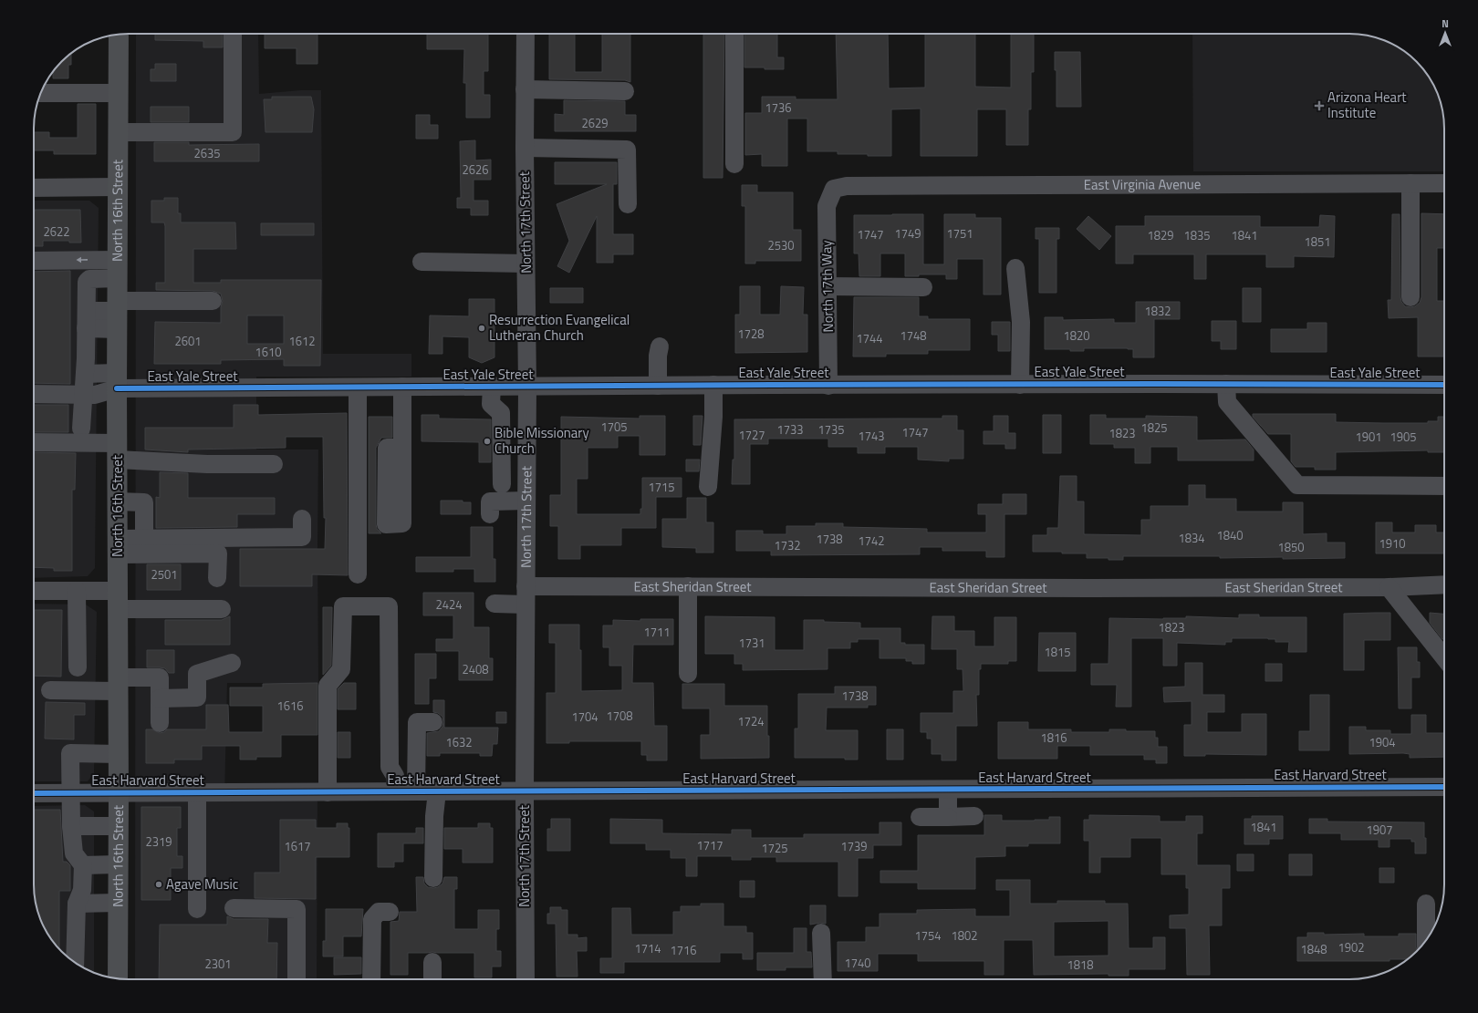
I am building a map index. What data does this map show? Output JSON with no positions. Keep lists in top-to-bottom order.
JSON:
{
  "streets": {
    "main road": ["North 16th Street"],
    "street": [
      "East Virginia Avenue",
      "North 17th Street",
      "North 17th Way",
      "East Yale Street",
      "East Sheridan Street",
      "East Harvard Street"
    ]
  },
  "crossings": [
    ["East Virginia Avenue", "North 17th Way"],
    ["North 16th Street", "East Yale Street"],
    ["North 16th Street", "East Harvard Street"],
    ["North 17th Street", "East Yale Street"],
    ["North 17th Street", "East Sheridan Street"],
    ["North 17th Street", "East Harvard Street"],
    ["North 17th Way", "East Yale Street"]
  ],
  "places": {
    "health": ["Arizona Heart Institute"],
    "other": ["Resurrection Evangelical Lutheran Church", "Bible Missionary Church", "Agave Music"]
  },
  "house_numbers": [
    "1736",
    "2629",
    "2635",
    "2626",
    "2622",
    "1749",
    "1751",
    "1747",
    "1829",
    "1835",
    "1841",
    "1851",
    "2530",
    "1832",
    "1728",
    "1748",
    "1820",
    "1744",
    "2601",
    "1612",
    "1610",
    "1705",
    "1825",
    "1733",
    "1735",
    "1747",
    "1823",
    "1727",
    "1743",
    "1901",
    "1905",
    "1715",
    "1840",
    "1834",
    "1738",
    "1742",
    "1910",
    "1732",
    "1850",
    "2501",
    "2424",
    "1823",
    "1711",
    "1731",
    "1815",
    "2408",
    "1738",
    "1616",
    "1708",
    "1704",
    "1724",
    "1816",
    "1632",
    "1904",
    "1841",
    "1907",
    "2319",
    "1717",
    "1617",
    "1739",
    "1725",
    "1754",
    "1802",
    "1902",
    "1714",
    "1848",
    "1716",
    "1740",
    "2301",
    "1818"
  ],
  "north": "top"
}
